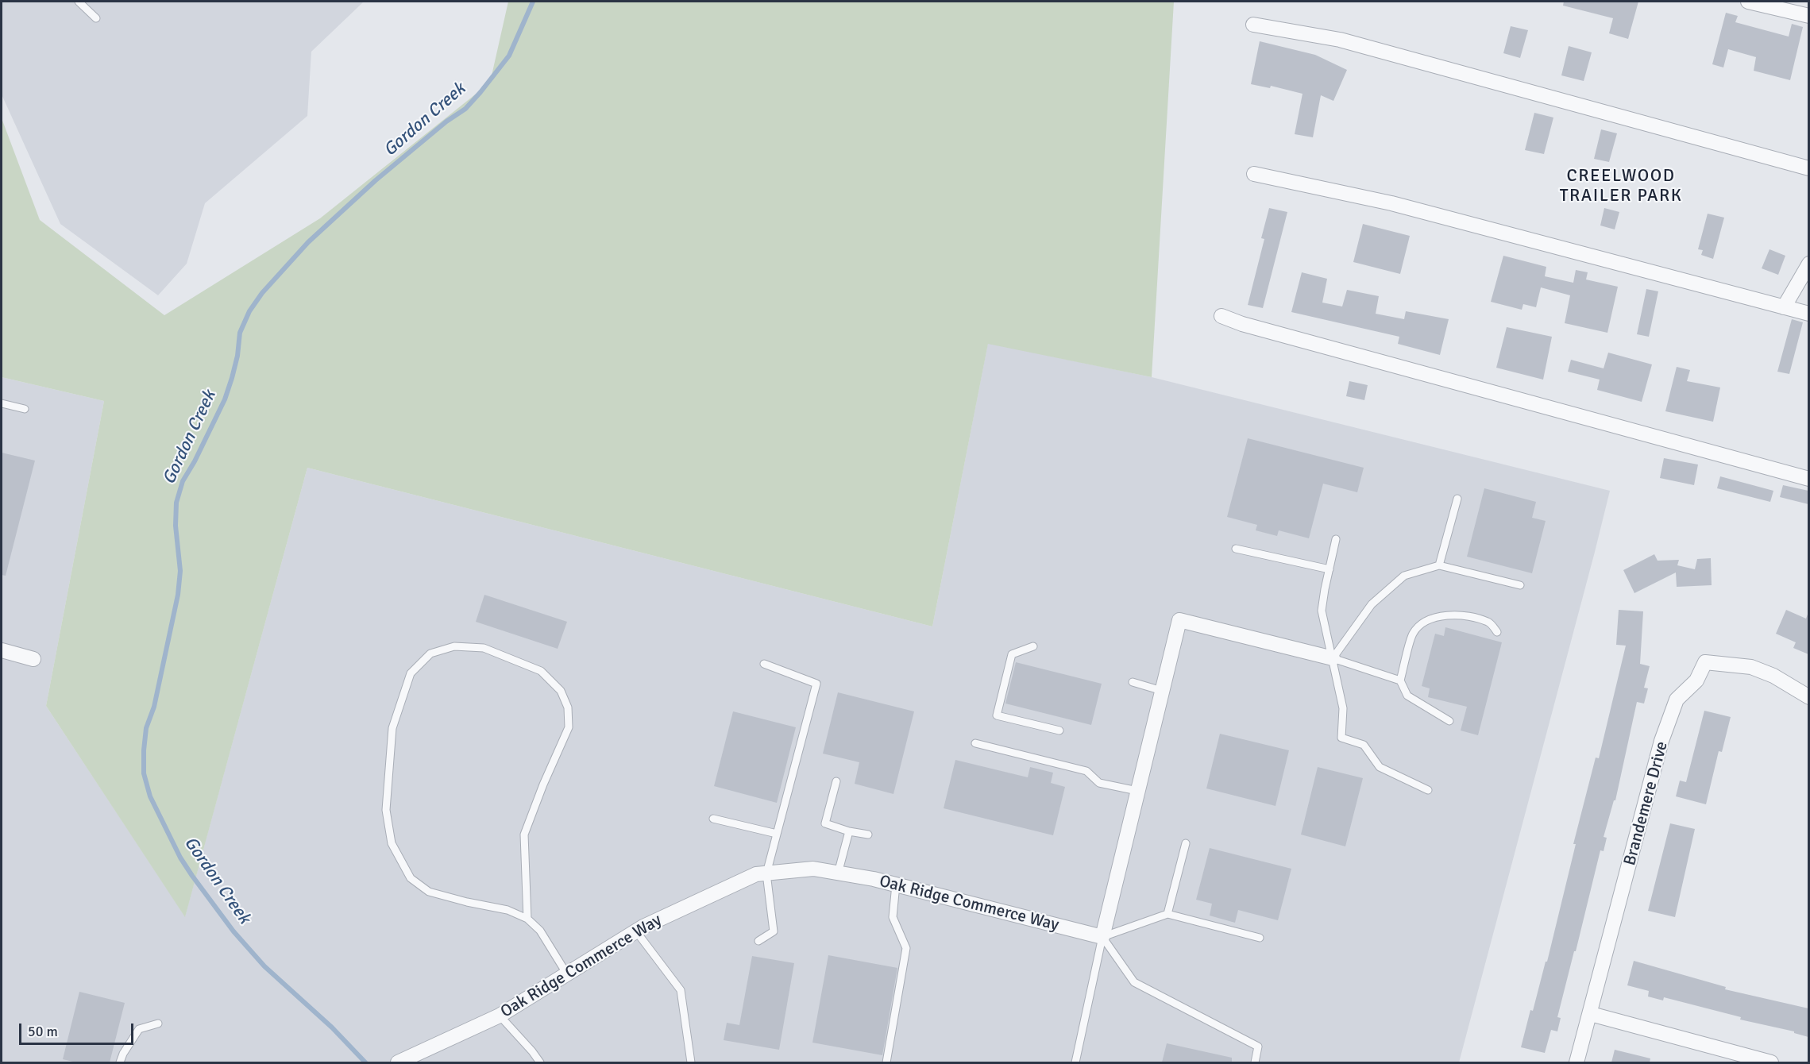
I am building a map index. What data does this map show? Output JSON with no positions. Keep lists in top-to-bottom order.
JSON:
{
  "streets": {
    "street": ["Brandemere Drive", "Oak Ridge Commerce Way"]
  },
  "districts": ["CREELWOOD TRAILER PARK"],
  "water": ["Gordon Creek"],
  "scale_bar": "50 m"
}
